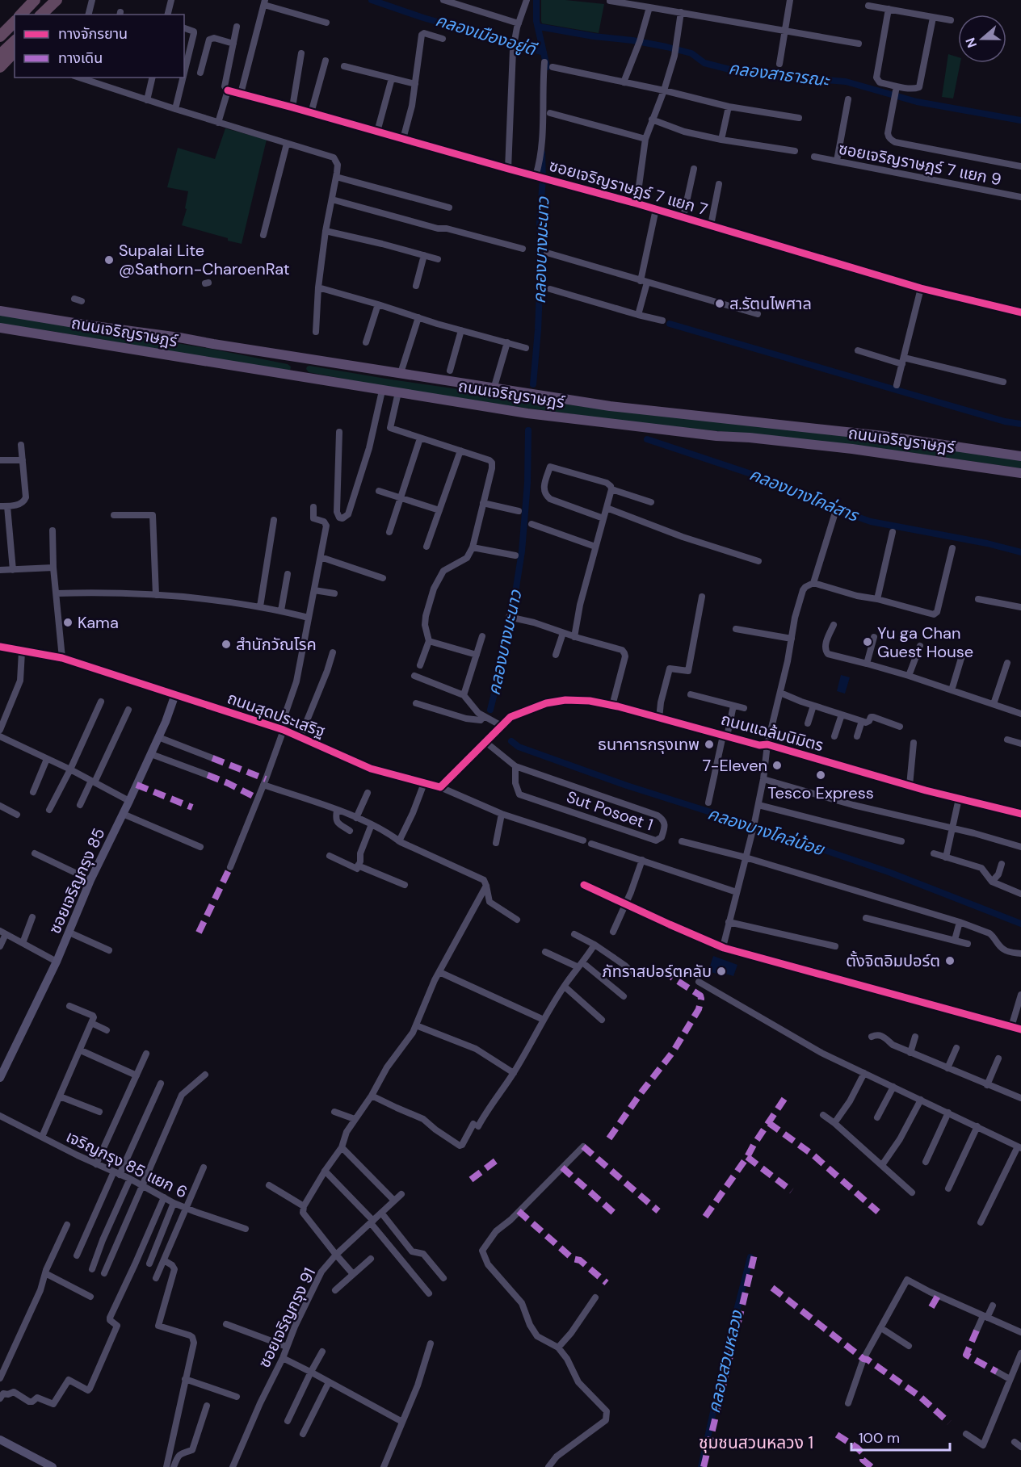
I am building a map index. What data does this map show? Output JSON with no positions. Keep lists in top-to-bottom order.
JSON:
{
  "streets": {
    "main road": ["ถนนเจริญราษฎร์"],
    "street": [
      "ซอยเจริญราษฎร์ 7 แยก 9",
      "ซอยเจริญราษฎร์ 7 แยก 7",
      "ถนนสุดประเสริฐ",
      "ถนนแฉล้มนิมิตร",
      "Sut Posoet 1",
      "ซอยเจริญกรุง 85",
      "เจริญกรุง 85 แยก 6",
      "ซอยเจริญกรุง 91"
    ]
  },
  "crossings": [
    ["ถนนสุดประเสริฐ", "ซอยเจริญกรุง 85"]
  ],
  "districts": ["ชุมชนสวนหลวง 1"],
  "water": [
    "คลองเมืองอยู่ดี",
    "คลองสาธารณะ",
    "คลองบางมะนาว",
    "คลองบางโคล่สาร",
    "คลองบางโคล่น้อย",
    "คลองสวนหลวง"
  ],
  "places": [
    "Supalai Lite @Sathorn-CharoenRat",
    "ส.รัตนไพศาล",
    "Kama",
    "Yu ga Chan Guest House",
    "สำนักวัณโรค",
    "ธนาคารกรุงเทพ",
    "7-Eleven",
    "Tesco Express",
    "ตั้งจิตอิมปอร์ต",
    "ภัทราสปอร์ตคลับ"
  ],
  "legend": ["ทางจักรยาน", "ทางเดิน"],
  "scale_bar": "100 m",
  "north": "left"
}
